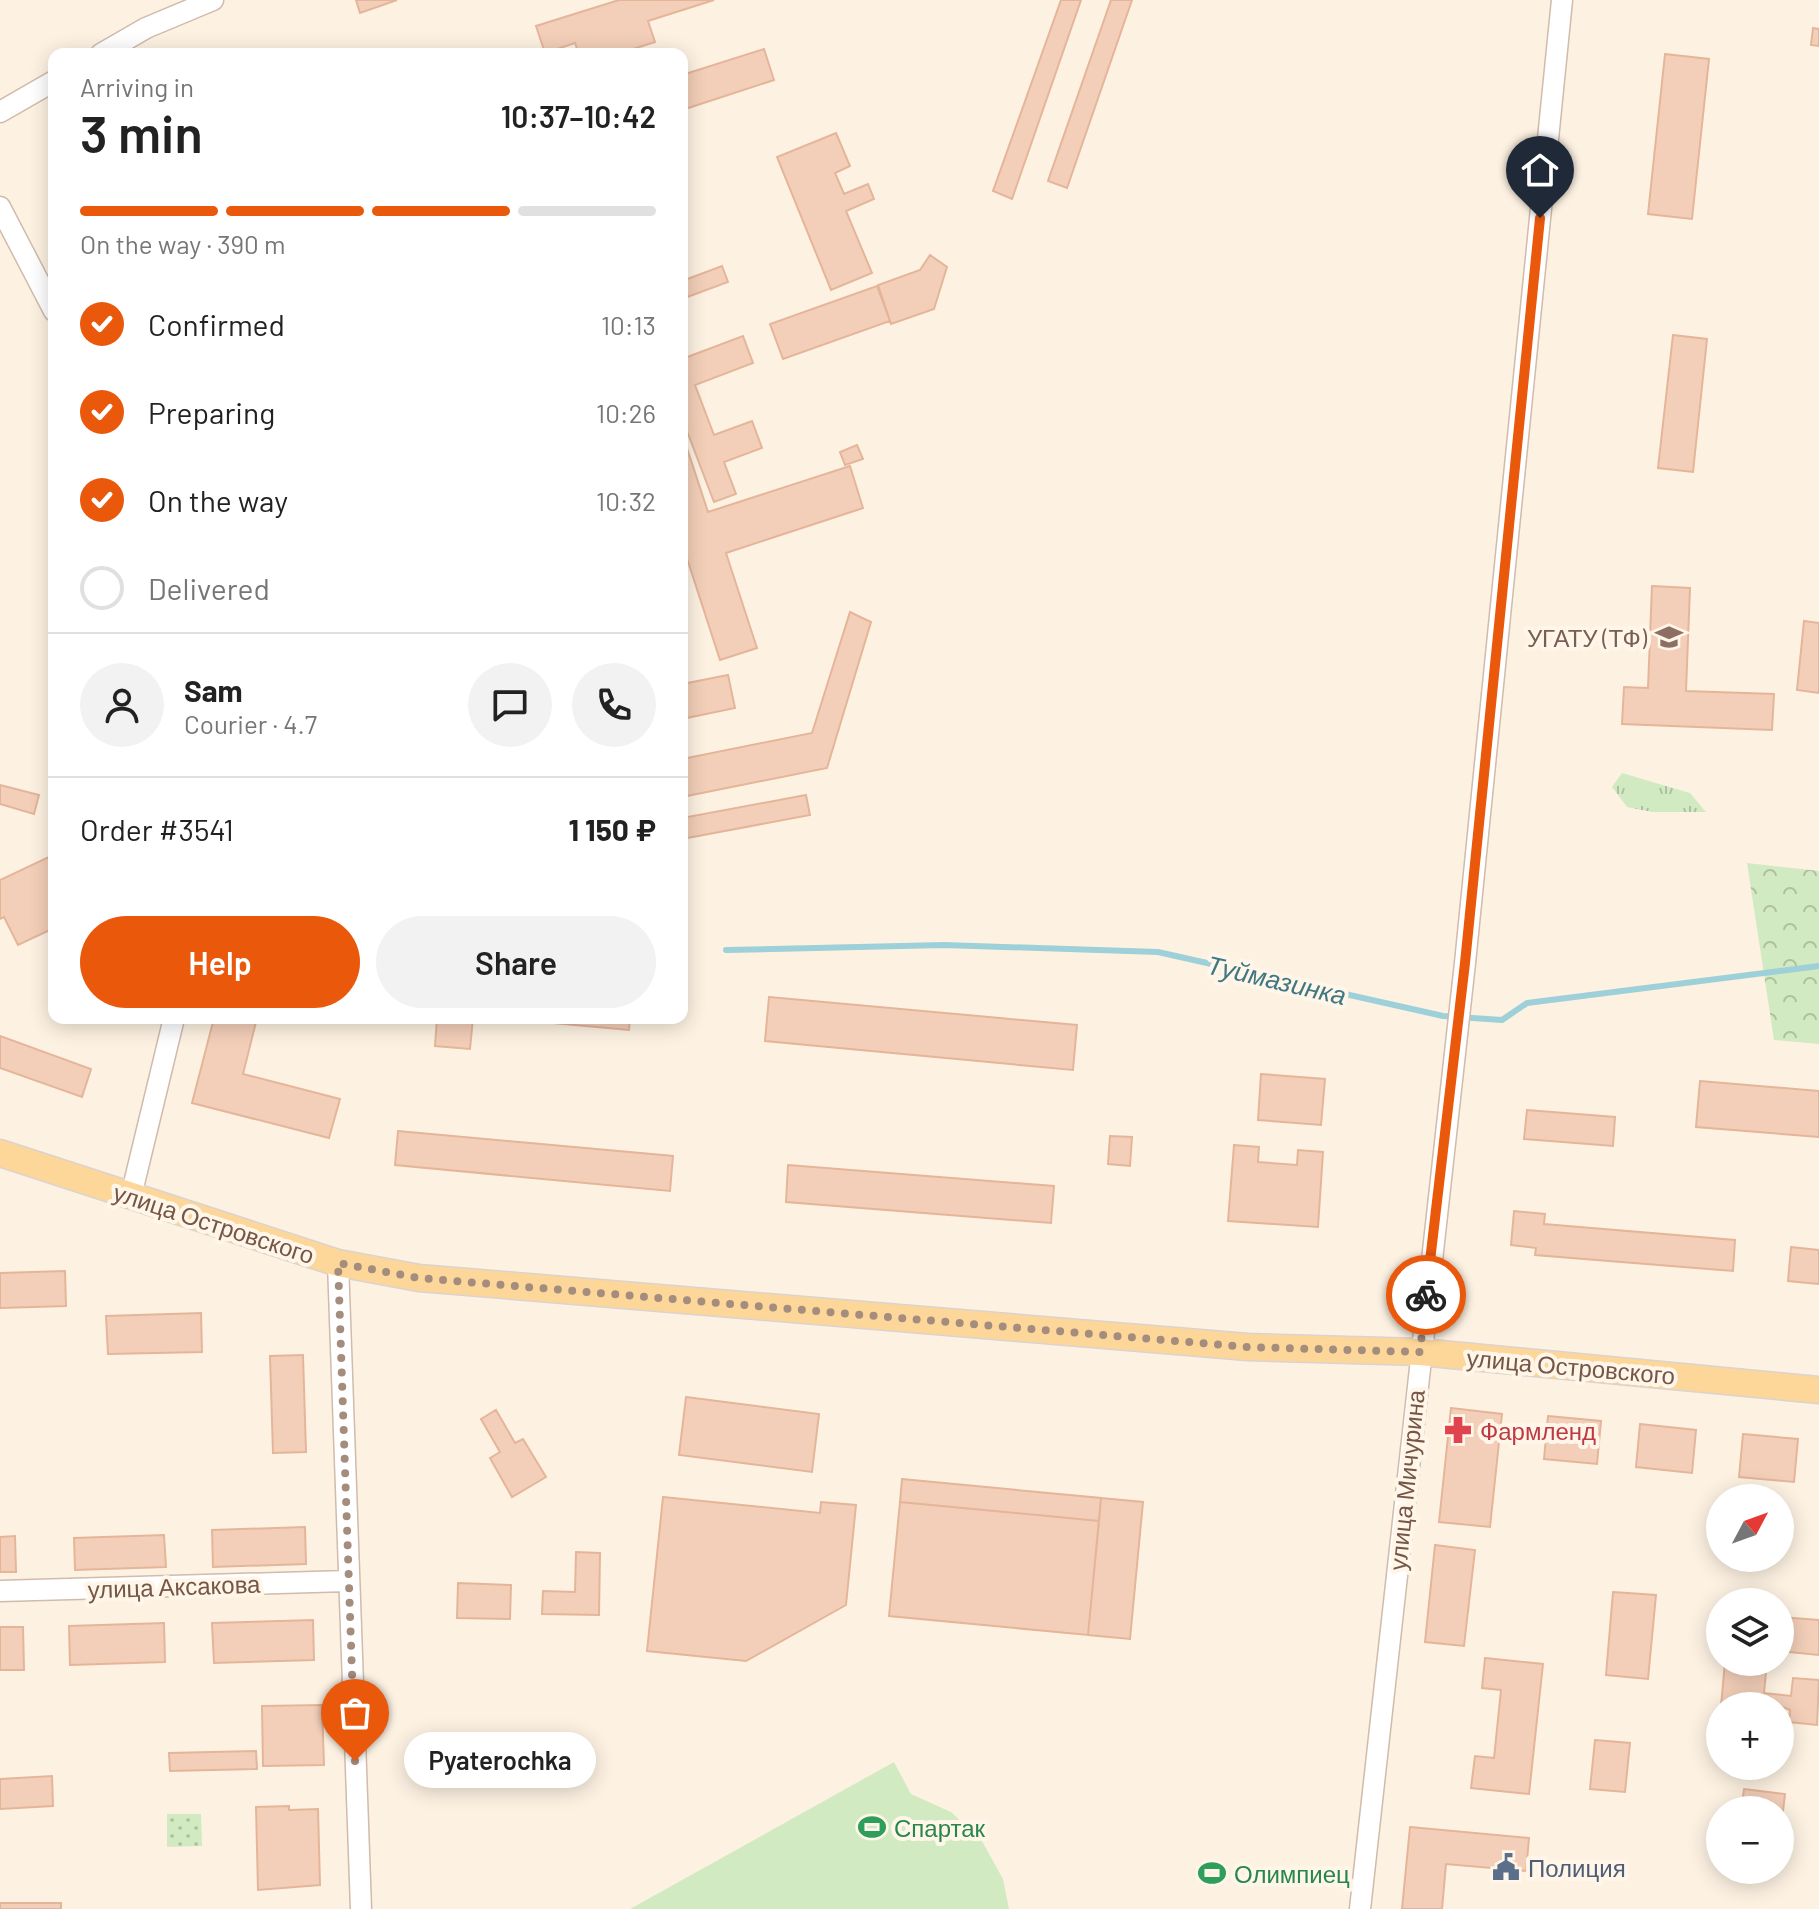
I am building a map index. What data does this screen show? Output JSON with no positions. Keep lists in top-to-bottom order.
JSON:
{
  "streets": {
    "main road": ["улица Островского"],
    "street": ["улица Мичурина", "улица Аксакова"]
  },
  "crossings": [
    ["улица Островского", "улица Мичурина"]
  ],
  "water": ["Туймазинка"],
  "places": {
    "school or university": ["УГАТУ (ТФ)"],
    "pharmacy": ["Фармленд"],
    "other": ["Pyaterochka"],
    "sports": ["Спартак", "Олимпиец"],
    "public building": ["Полиция"]
  },
  "north": "top right",
  "page": {
    "heading": ["3 min", "Arriving in", "10:37–10:42"],
    "panel": [
      "Sam",
      "Courier · 4.7",
      "Order #3541",
      "1 150 ₽"
    ],
    "bar": "On the way · 390 m",
    "list": [
      ["Confirmed", "10:13"],
      ["Preparing", "10:26"],
      ["On the way", "10:32"],
      "Delivered"
    ],
    "buttons": ["Help", "Share"],
    "map_buttons": ["+", "−"],
    "bubble": "Pyaterochka"
  }
}
